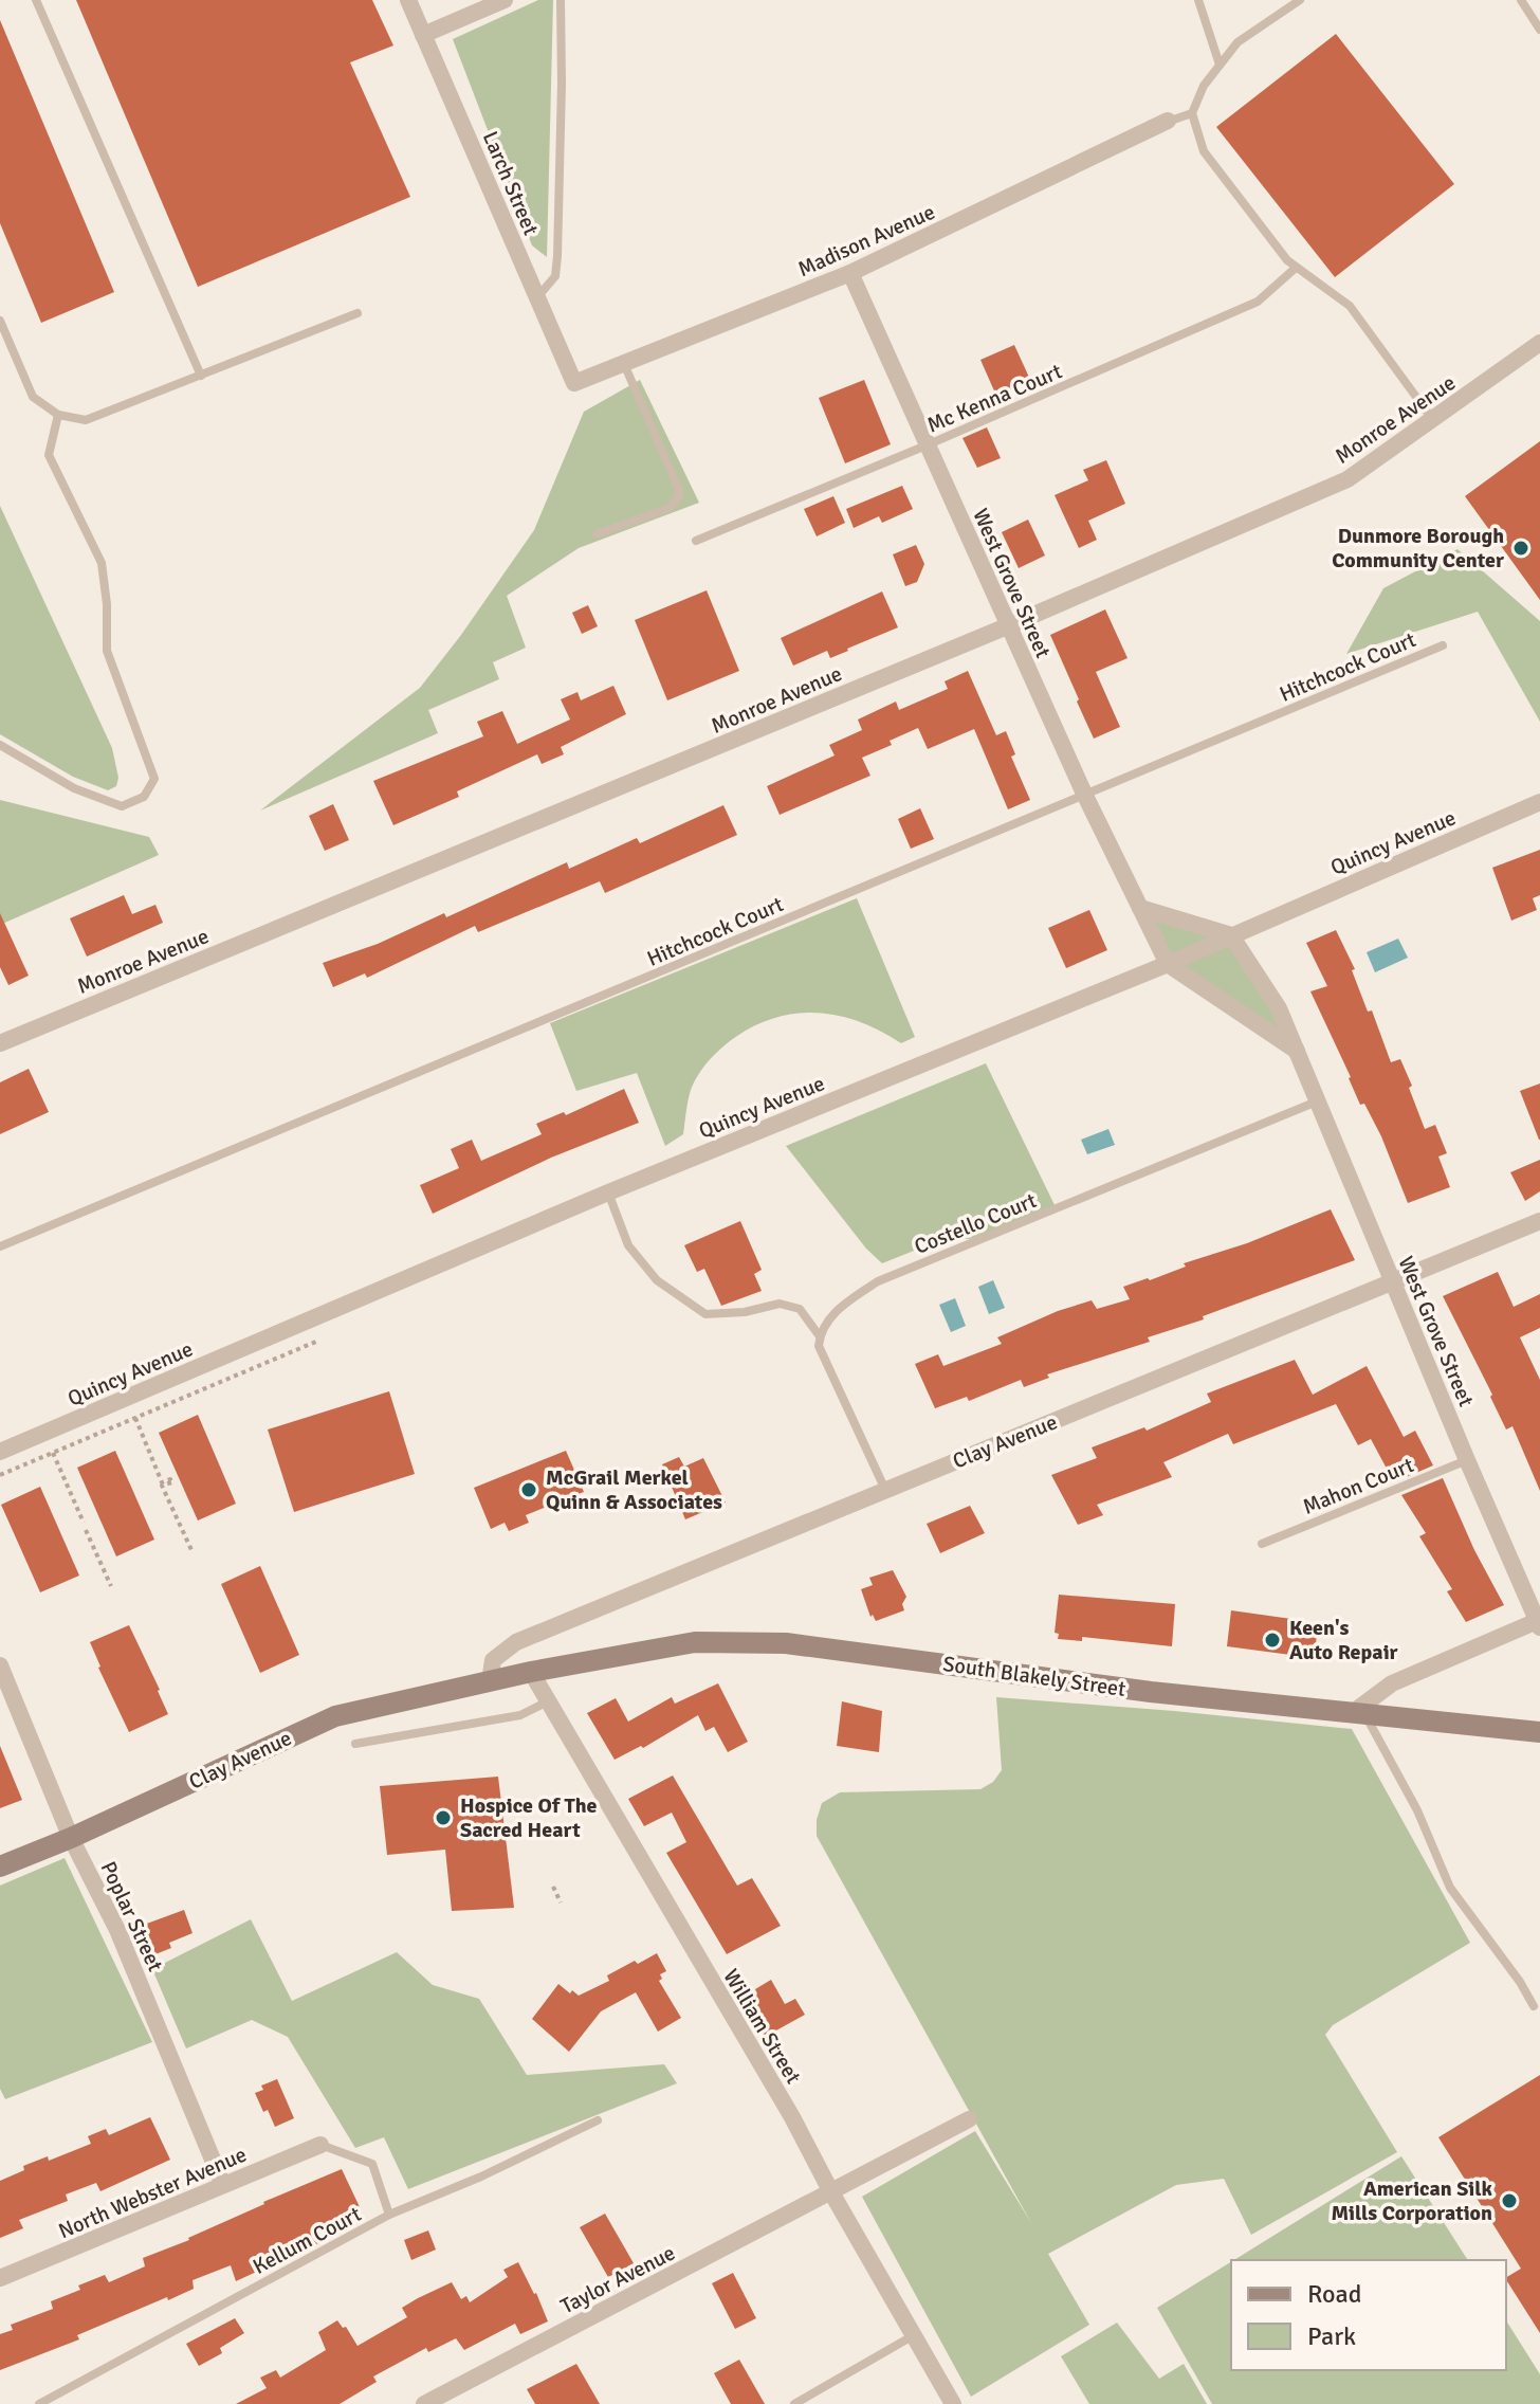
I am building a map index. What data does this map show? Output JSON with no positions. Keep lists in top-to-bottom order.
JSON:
{
  "streets": {
    "main road": ["Clay Avenue", "South Blakely Street"],
    "street": [
      "Larch Street",
      "Madison Avenue",
      "Monroe Avenue",
      "West Grove Street",
      "Quincy Avenue",
      "Poplar Street",
      "William Street",
      "North Webster Avenue",
      "Taylor Avenue"
    ],
    "lane": [
      "Mc Kenna Court",
      "Hitchcock Court",
      "Costello Court",
      "Mahon Court",
      "Kellum Court"
    ]
  },
  "crossings": [
    ["Larch Street", "Madison Avenue"],
    ["Madison Avenue", "West Grove Street"],
    ["Mc Kenna Court", "West Grove Street"],
    ["Monroe Avenue", "West Grove Street"],
    ["West Grove Street", "Hitchcock Court"],
    ["West Grove Street", "Quincy Avenue"],
    ["West Grove Street", "Costello Court"],
    ["West Grove Street", "Clay Avenue"],
    ["West Grove Street", "Mahon Court"],
    ["Clay Avenue", "South Blakely Street"],
    ["Clay Avenue", "Poplar Street"],
    ["Clay Avenue", "William Street"],
    ["South Blakely Street", "William Street"],
    ["Poplar Street", "North Webster Avenue"],
    ["William Street", "Taylor Avenue"]
  ],
  "places": [
    "Dunmore Borough Community Center",
    "McGrail Merkel Quinn & Associates",
    "Keen's Auto Repair",
    "Hospice Of The Sacred Heart",
    "American Silk Mills Corporation"
  ],
  "legend": ["Road", "Park"]
}
